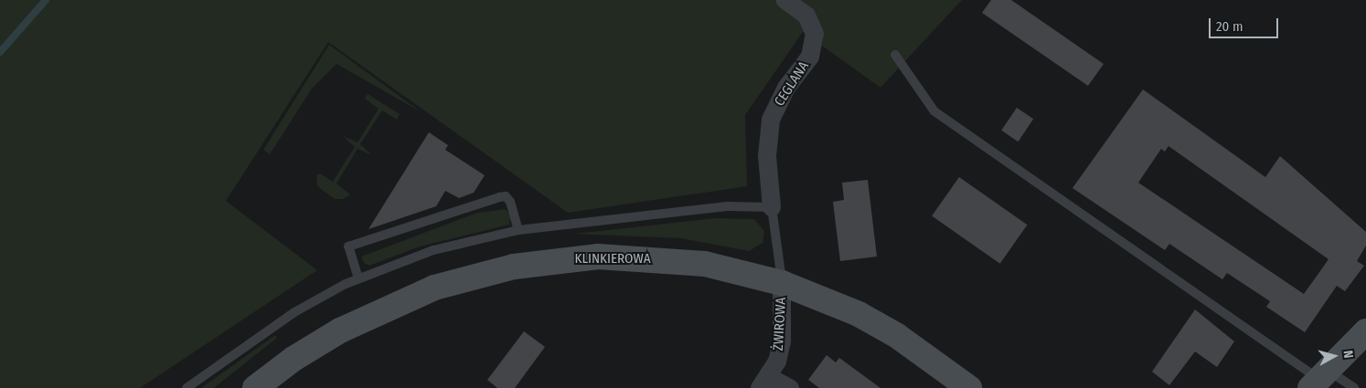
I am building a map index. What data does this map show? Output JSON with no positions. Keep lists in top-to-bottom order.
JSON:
{
  "streets": {
    "street": ["CEGLANA", "KLINKIEROWA", "ŻWIROWA"]
  },
  "crossings": [
    ["KLINKIEROWA", "ŻWIROWA"]
  ],
  "scale_bar": "20 m",
  "north": "right"
}
